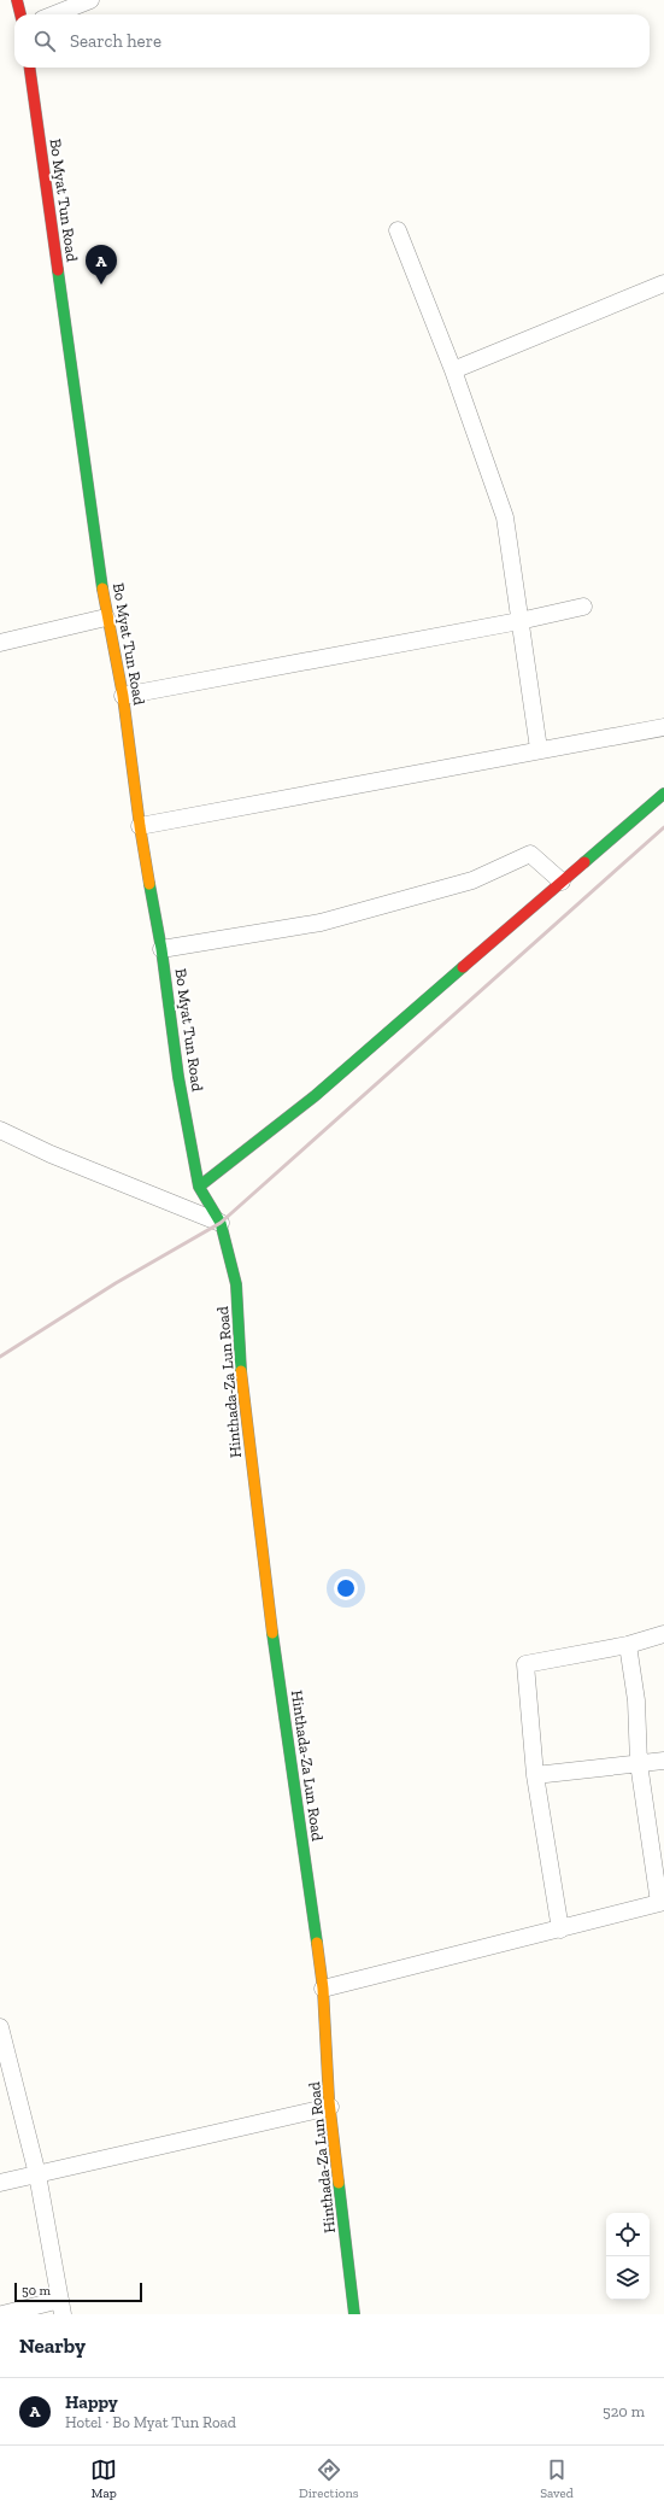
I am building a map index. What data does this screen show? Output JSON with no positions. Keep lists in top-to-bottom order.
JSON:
{
  "streets": {
    "main road": ["Bo Myat Tun Road", "Hinthada-Za Lun Road"]
  },
  "crossings": [
    ["Bo Myat Tun Road", "Hinthada-Za Lun Road"]
  ],
  "scale_bar": "50 m",
  "page": {
    "search": "Search here",
    "pins": "A",
    "scale": "50 m",
    "heading": "Nearby",
    "list": [
      {
        "mark": "A",
        "name": "Happy",
        "note": "Hotel · Bo Myat Tun Road",
        "value": "520 m"
      }
    ],
    "nav": ["Map", "Directions", "Saved"]
  }
}
